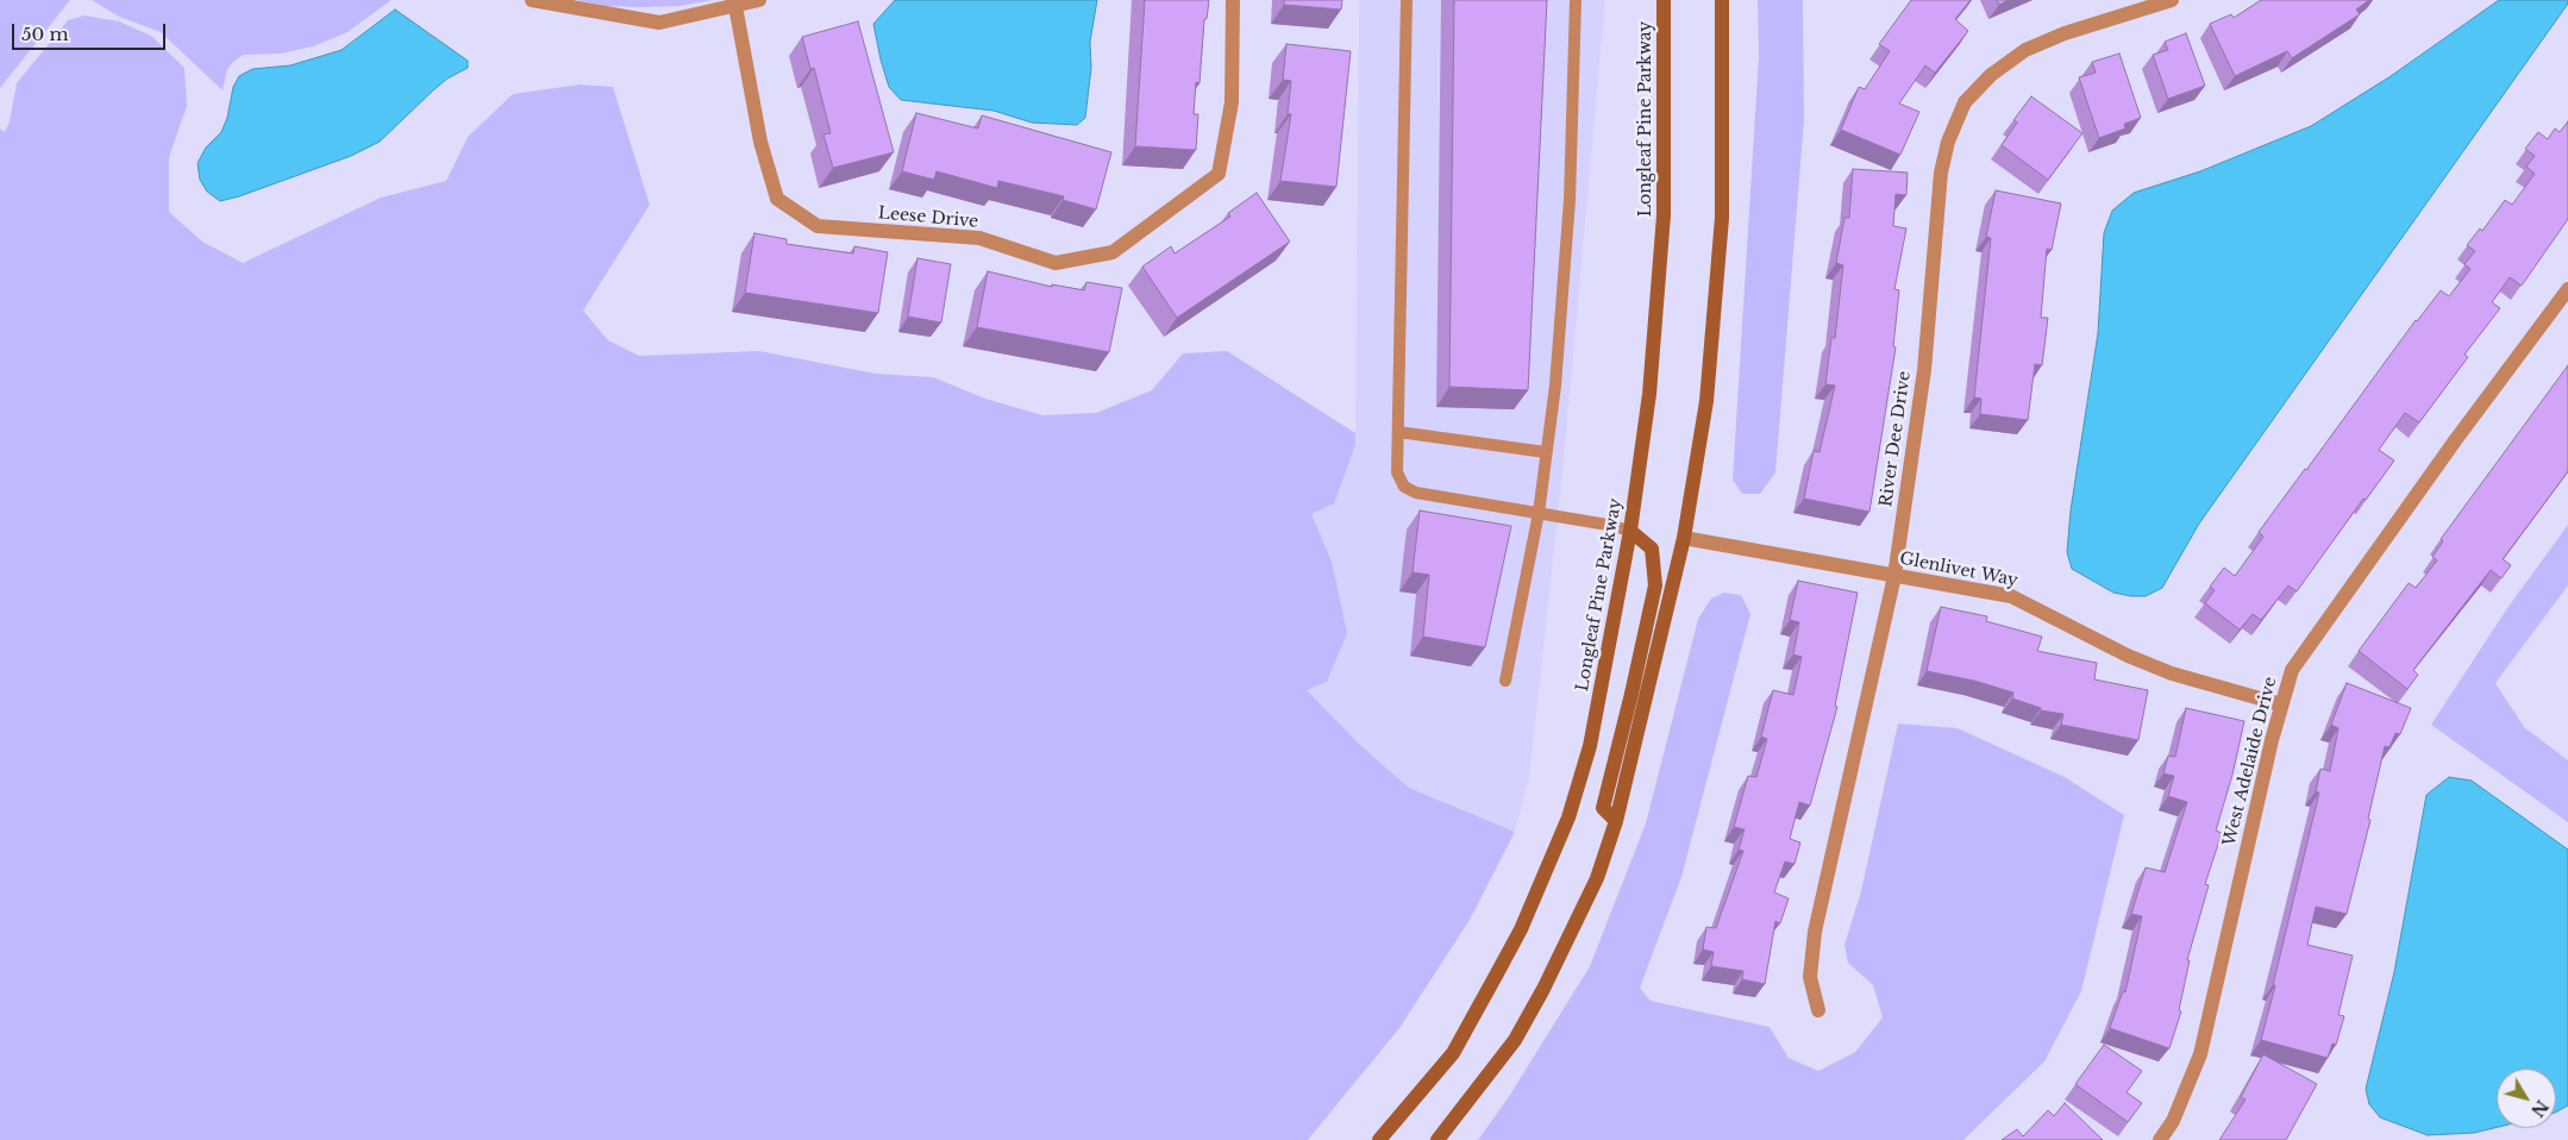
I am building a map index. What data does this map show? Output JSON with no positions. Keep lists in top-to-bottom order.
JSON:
{
  "streets": {
    "main road": ["Longleaf Pine Parkway"],
    "street": [
      "Leese Drive",
      "River Dee Drive",
      "Glenlivet Way",
      "West Adelaide Drive"
    ]
  },
  "crossings": [
    ["River Dee Drive", "Glenlivet Way"],
    ["Glenlivet Way", "West Adelaide Drive"]
  ],
  "scale_bar": "50 m",
  "north": "bottom right"
}
